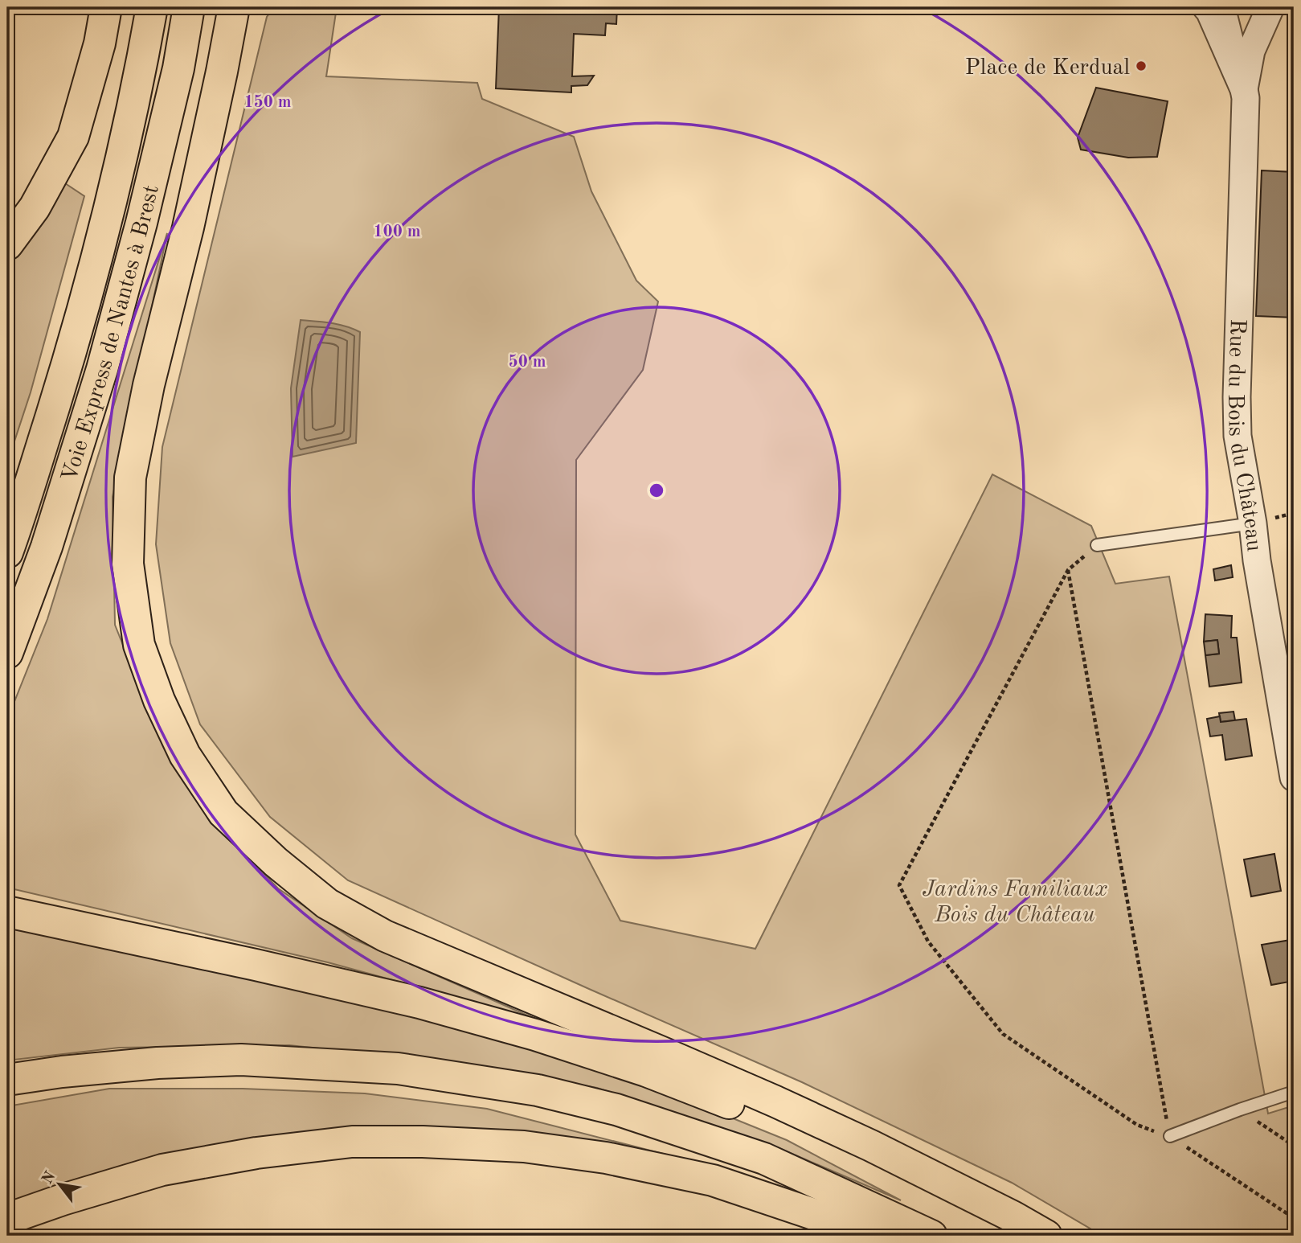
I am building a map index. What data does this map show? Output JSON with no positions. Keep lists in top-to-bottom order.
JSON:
{
  "streets": {
    "highway": ["Voie Express de Nantes à Brest"],
    "street": ["Rue du Bois du Château"]
  },
  "parks": ["Jardins Familiaux Bois du Château"],
  "places": ["Place de Kerdual"],
  "north": "top left",
  "rings": ["150 m", "100 m", "50 m"]
}
